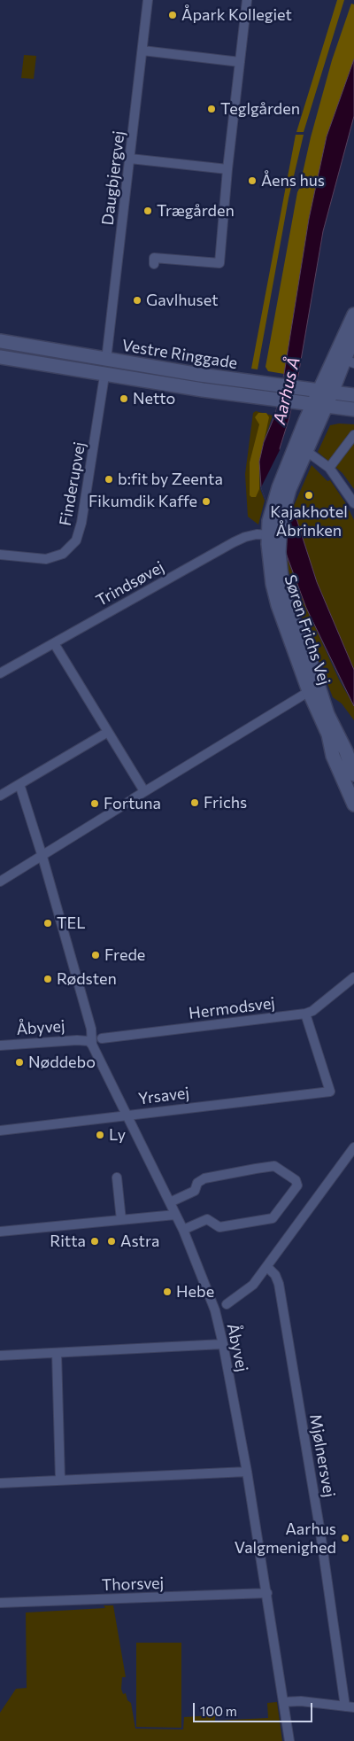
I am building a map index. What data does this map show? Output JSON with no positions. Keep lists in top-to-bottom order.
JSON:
{
  "streets": {
    "street": [
      "Daugbjergvej",
      "Vestre Ringgade",
      "Finderupvej",
      "Trindsøvej",
      "Søren Frichs Vej",
      "Hermodsvej",
      "Åbyvej",
      "Yrsavej",
      "Mjølnersvej",
      "Thorsvej"
    ]
  },
  "crossings": [
    ["Daugbjergvej", "Vestre Ringgade"],
    ["Vestre Ringgade", "Finderupvej"],
    ["Vestre Ringgade", "Søren Frichs Vej"],
    ["Trindsøvej", "Søren Frichs Vej"],
    ["Hermodsvej", "Yrsavej"],
    ["Åbyvej", "Yrsavej"],
    ["Åbyvej", "Thorsvej"]
  ],
  "water": ["Aarhus Å"],
  "places": [
    "Åpark Kollegiet",
    "Teglgården",
    "Åens hus",
    "Trægården",
    "Gavlhuset",
    "Netto",
    "b:fit by Zeenta",
    "Kajakhotel Åbrinken",
    "Fikumdik Kaffe",
    "Frichs",
    "Fortuna",
    "TEL",
    "Frede",
    "Rødsten",
    "Nøddebo",
    "Ly",
    "Ritta",
    "Astra",
    "Hebe",
    "Aarhus Valgmenighed"
  ],
  "scale_bar": "100 m"
}
